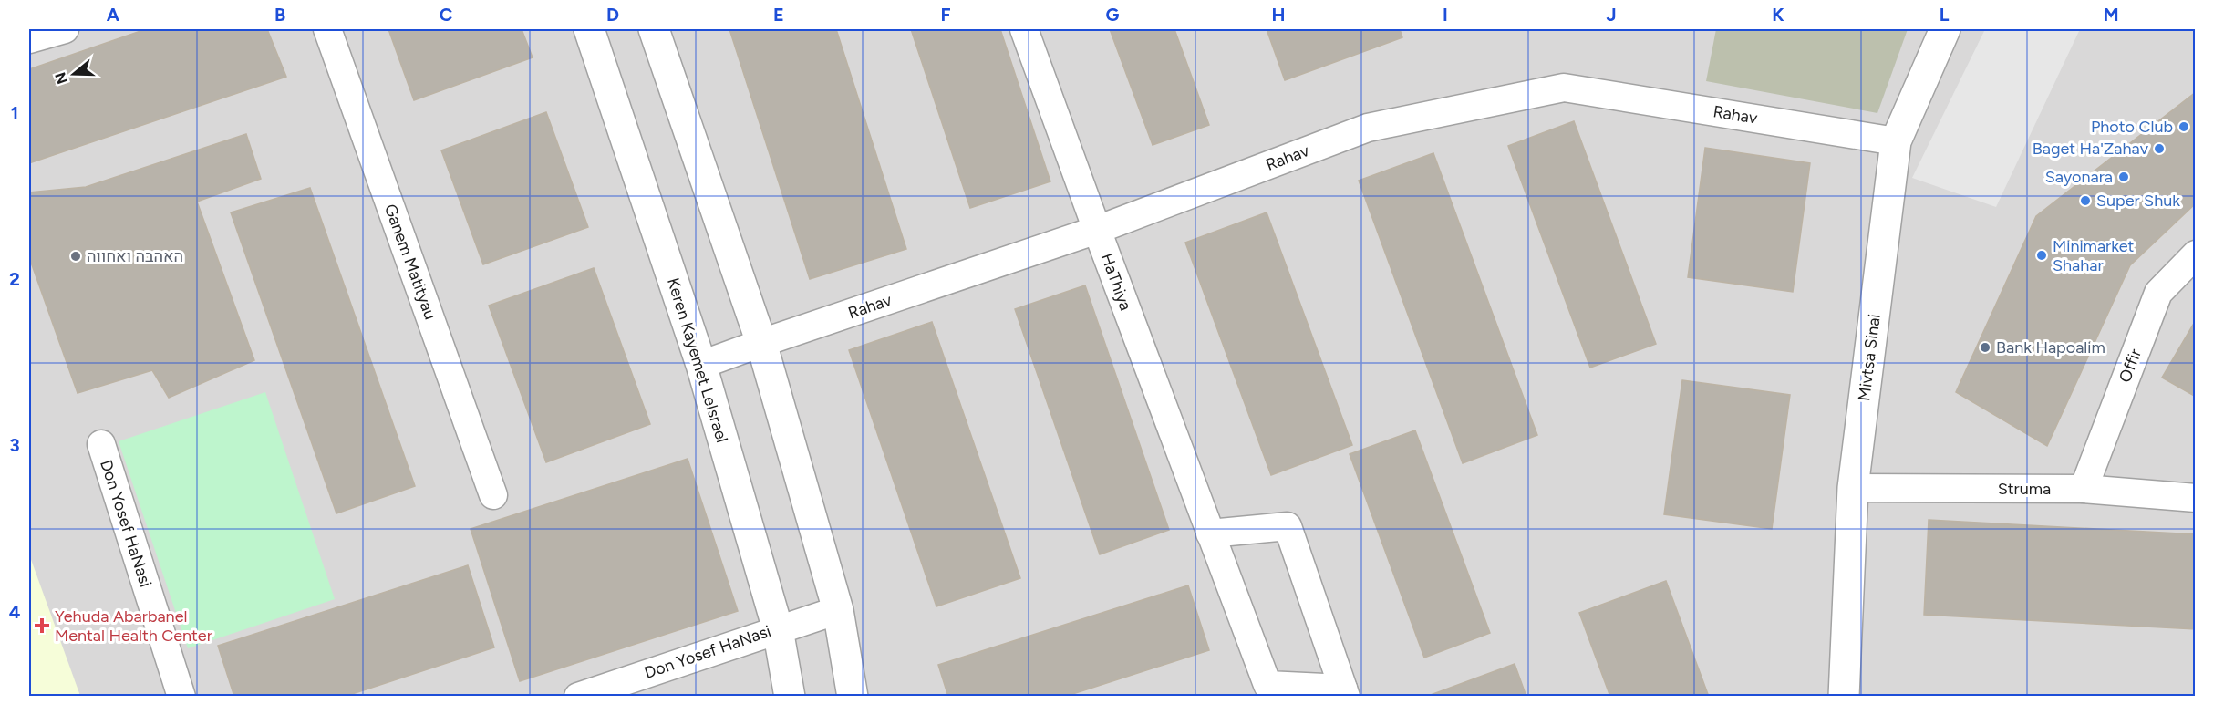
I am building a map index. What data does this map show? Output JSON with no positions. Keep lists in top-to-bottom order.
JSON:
{
  "streets": {
    "street": [
      "Rahav",
      "Ganem Matityau",
      "HaThiya",
      "Mivtsa Sinai",
      "Keren Kayemet LeIsrael",
      "Offir",
      "Struma",
      "Don Yosef HaNasi"
    ]
  },
  "crossings": [
    ["Rahav", "HaThiya"],
    ["Rahav", "Mivtsa Sinai"],
    ["Rahav", "Keren Kayemet LeIsrael"],
    ["Mivtsa Sinai", "Struma"],
    ["Keren Kayemet LeIsrael", "Don Yosef HaNasi"],
    ["Offir", "Struma"]
  ],
  "places": {
    "other": [
      "Photo Club",
      "Baget Ha'Zahav",
      "Sayonara",
      "Super Shuk",
      "Minimarket Shahar",
      "האהבה ואחווה",
      "Bank Hapoalim"
    ],
    "health": ["Yehuda Abarbanel Mental Health Center"]
  },
  "north": "left",
  "grid": {
    "columns": [
      "A",
      "B",
      "C",
      "D",
      "E",
      "F",
      "G",
      "H",
      "I",
      "J",
      "K",
      "L",
      "M"
    ],
    "rows": [
      "1",
      "2",
      "3",
      "4"
    ]
  }
}
